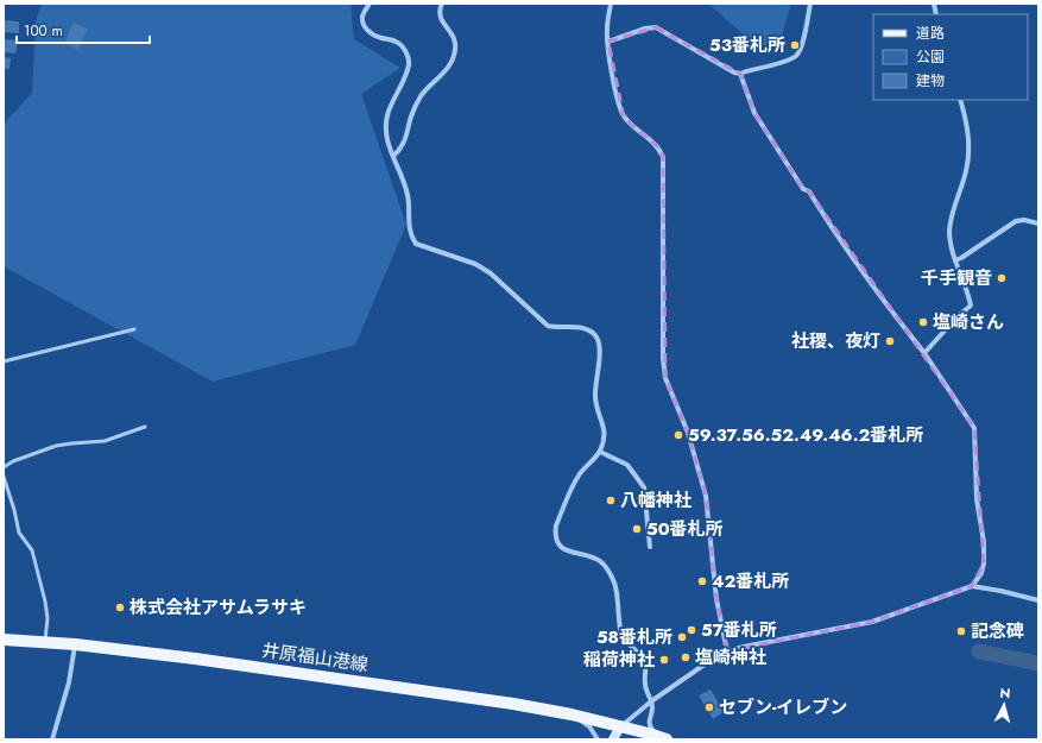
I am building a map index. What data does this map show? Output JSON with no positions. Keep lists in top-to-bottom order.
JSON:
{
  "streets": {
    "main road": ["井原福山港線"]
  },
  "places": [
    "53番札所",
    "千手観音",
    "塩崎さん",
    "社稷、夜灯",
    "59.37.56.52.49.46.2番札所",
    "八幡神社",
    "50番札所",
    "42番札所",
    "株式会社アサムラサキ",
    "57番札所",
    "記念碑",
    "58番札所",
    "塩崎神社",
    "稲荷神社",
    "セブン-イレブン"
  ],
  "legend": ["道路", "公園", "建物"],
  "scale_bar": "100 m",
  "north": "top"
}
